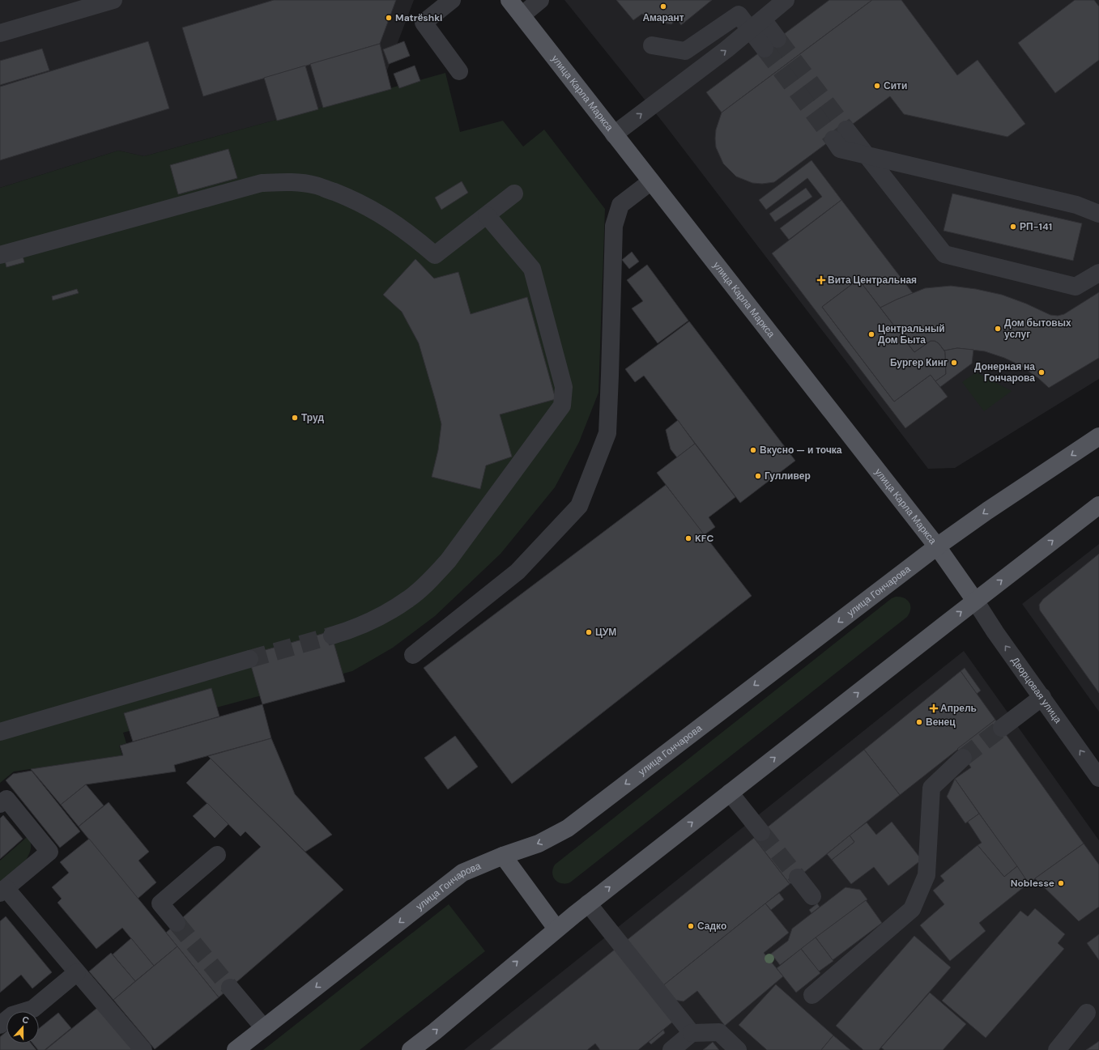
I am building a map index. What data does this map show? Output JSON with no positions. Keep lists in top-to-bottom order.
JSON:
{
  "streets": {
    "main road": ["улица Карла Маркса", "улица Гончарова"],
    "street": ["Дворцовая улица"]
  },
  "crossings": [
    ["улица Карла Маркса", "улица Гончарова"],
    ["улица Карла Маркса", "Дворцовая улица"]
  ],
  "one_way": ["Дворцовая улица"],
  "places": {
    "other": [
      "Амарант",
      "Matrёshki",
      "Сити",
      "РП-141",
      "Дом бытовых услуг",
      "Центральный Дом Быта",
      "Бургер Кинг",
      "Донерная на Гончарова",
      "Труд",
      "Вкусно — и точка",
      "Гулливер",
      "KFC",
      "ЦУМ",
      "Венец",
      "Noblesse",
      "Садко"
    ],
    "health": ["Вита Центральная", "Апрель"]
  },
  "north": "top"
}
